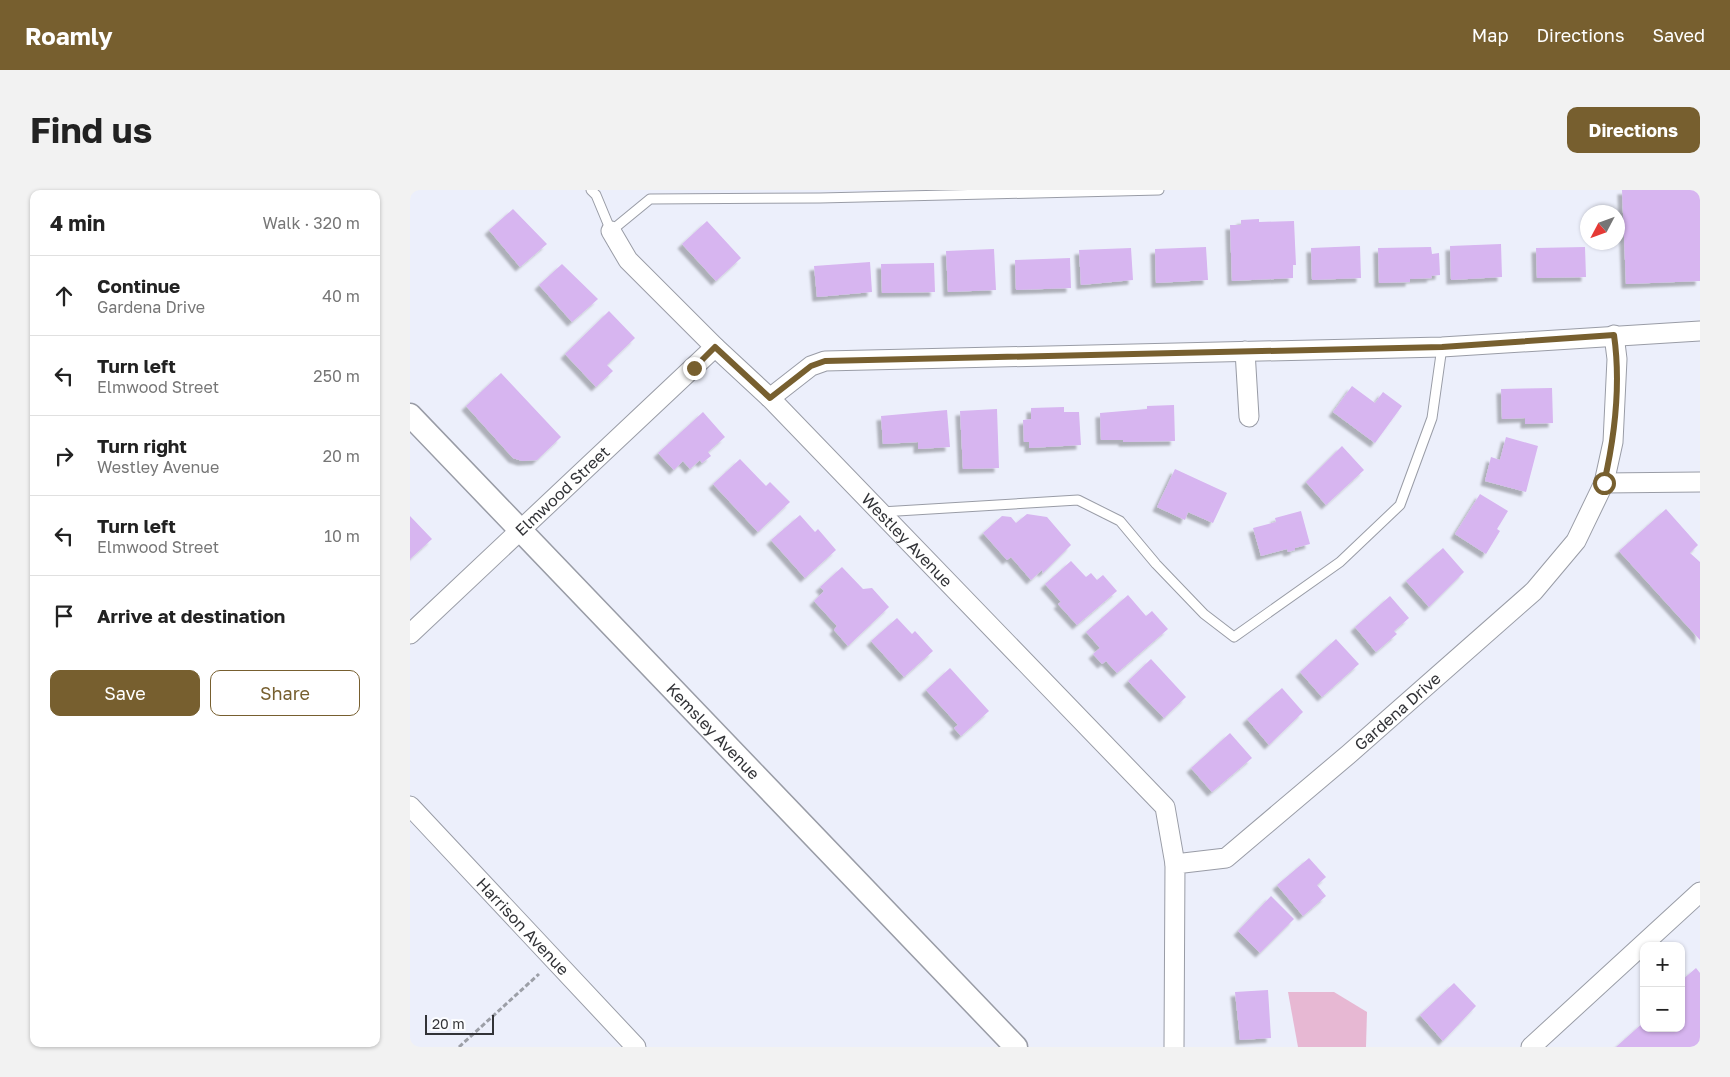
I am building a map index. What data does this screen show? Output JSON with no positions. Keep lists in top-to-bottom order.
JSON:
{
  "streets": {
    "street": [
      "Elmwood Street",
      "Westley Avenue",
      "Gardena Drive",
      "Kemsley Avenue",
      "Harrison Avenue"
    ]
  },
  "crossings": [
    ["Elmwood Street", "Westley Avenue"],
    ["Elmwood Street", "Kemsley Avenue"],
    ["Westley Avenue", "Gardena Drive"]
  ],
  "scale_bar": "20 m",
  "north": "bottom left",
  "page": {
    "header": "Roamly",
    "nav": ["Map", "Directions", "Saved"],
    "buttons": [
      "Directions",
      ["Save", "Share"]
    ],
    "title": "Find us",
    "heading": ["4 min", "Walk · 320 m"],
    "list": [
      ["Continue", "Gardena Drive", "40 m"],
      ["Turn left", "Elmwood Street", "250 m"],
      ["Turn right", "Westley Avenue", "20 m"],
      ["Turn left", "Elmwood Street", "10 m"],
      "Arrive at destination"
    ],
    "map_buttons": ["+", "−"],
    "scale": "20 m"
  }
}
